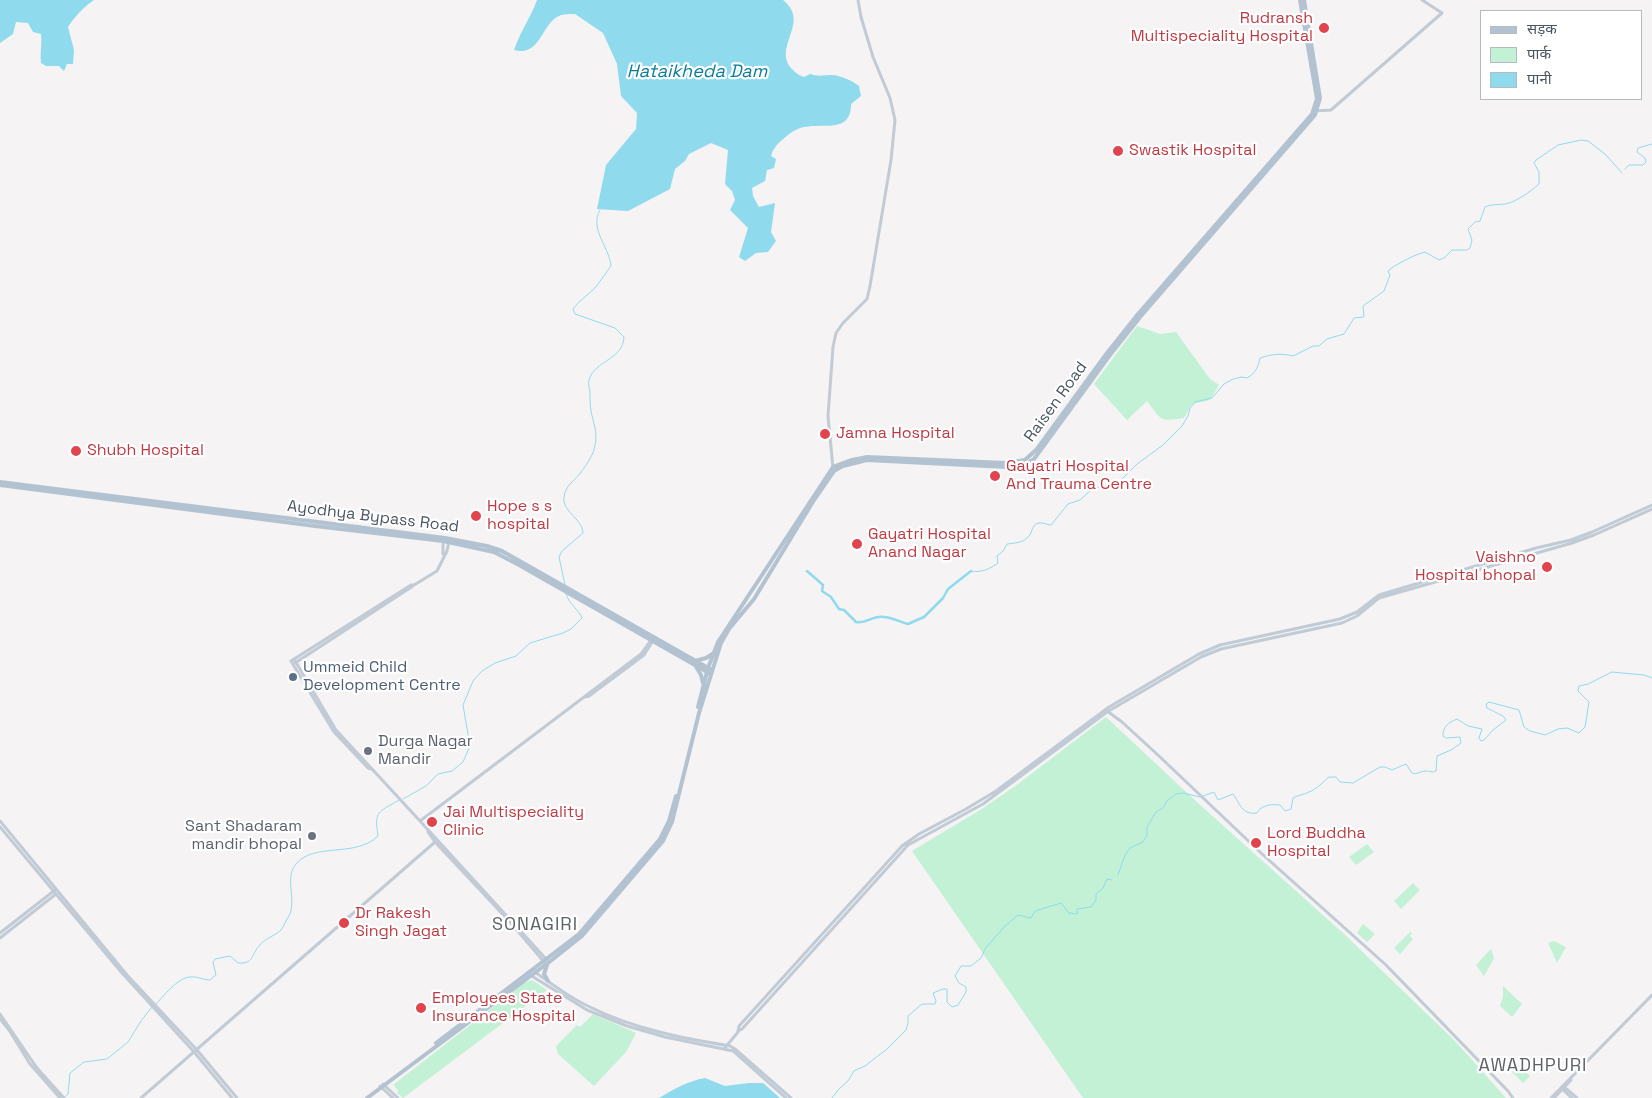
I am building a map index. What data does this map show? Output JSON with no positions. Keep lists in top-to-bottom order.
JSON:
{
  "streets": {
    "main road": ["Raisen Road", "Ayodhya Bypass Road"]
  },
  "districts": ["SONAGIRI", "AWADHPURI"],
  "water": ["Hataikheda Dam"],
  "places": [
    "Rudransh Multispeciality Hospital",
    "Swastik Hospital",
    "Jamna Hospital",
    "Shubh Hospital",
    "Gayatri Hospital And Trauma Centre",
    "Hope s s hospital",
    "Gayatri Hospital Anand Nagar",
    "Vaishno Hospital bhopal",
    "Ummeid Child Development Centre",
    "Durga Nagar Mandir",
    "Jai Multispeciality Clinic",
    "Sant Shadaram mandir bhopal",
    "Lord Buddha Hospital",
    "Dr Rakesh Singh Jagat",
    "Employees State Insurance Hospital"
  ],
  "legend": ["सड़क", "पार्क", "पानी"]
}
